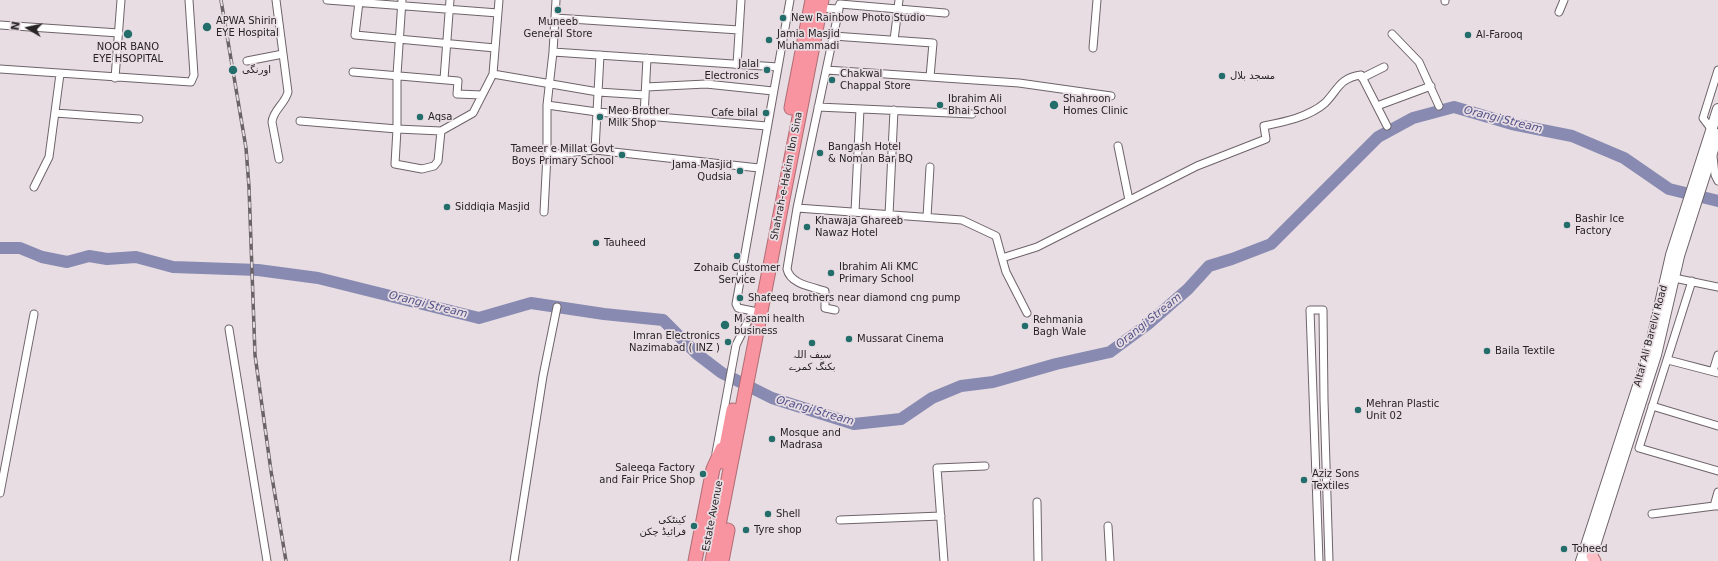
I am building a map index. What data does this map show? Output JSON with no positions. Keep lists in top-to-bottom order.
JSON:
{
  "streets": {
    "highway": ["Shahrah-e-Hakim Ibn Sina", "Estate Avenue"],
    "main road": ["Altaf Ali Barelvi Road"]
  },
  "water": ["Orangi Stream"],
  "places": [
    "Muneeb General Store",
    "New Rainbow Photo Studio",
    "APWA Shirin EYE Hospital",
    "NOOR BANO EYE HSOPITAL",
    "Al-Farooq",
    "Jamia Masjid Muhammadi",
    "اورنگی",
    "Jalal Electronics",
    "مسجد بلال",
    "Chakwal Chappal Store",
    "Ibrahim Ali Bhai School",
    "Shahroon Homes Clinic",
    "Cafe bilal",
    "Aqsa",
    "Meo Brother Milk Shop",
    "Bangash Hotel & Noman Bar BQ",
    "Tameer e Millat Govt Boys Primary School",
    "Jama Masjid Qudsia",
    "Siddiqia Masjid",
    "Bashir Ice Factory",
    "Khawaja Ghareeb Nawaz Hotel",
    "Tauheed",
    "Zohaib Customer Service",
    "Ibrahim Ali KMC Primary School",
    "Shafeeq brothers near diamond cng pump",
    "M sami health business",
    "Rehmania Bagh Wale",
    "Mussarat Cinema",
    "Imran Electronics Nazimabad ( INZ )",
    "سیف اللہ بکنگ کمرے",
    "Baila Textile",
    "Mehran Plastic Unit 02",
    "Mosque and Madrasa",
    "Saleeqa Factory and Fair Price Shop",
    "Aziz Sons Textiles",
    "Shell",
    "کینٹکی فرائیڈ چکن",
    "Tyre shop",
    "Toheed"
  ],
  "north": "left"
}
